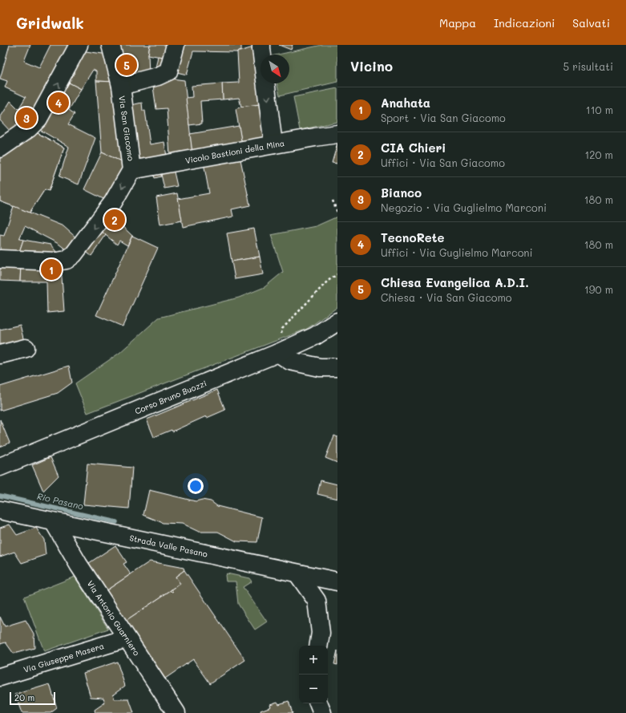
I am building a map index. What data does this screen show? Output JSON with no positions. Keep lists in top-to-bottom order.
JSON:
{
  "streets": {
    "street": [
      "Via San Giacomo",
      "Vicolo Bastioni della Mina",
      "Corso Bruno Buozzi",
      "Strada Valle Pasano",
      "Via Antonio Guarniero",
      "Via Giuseppe Masera"
    ]
  },
  "crossings": [
    ["Via San Giacomo", "Vicolo Bastioni della Mina"],
    ["Strada Valle Pasano", "Via Antonio Guarniero"],
    ["Via Antonio Guarniero", "Via Giuseppe Masera"]
  ],
  "water": ["Rio Pasano"],
  "house_numbers": ["4"],
  "scale_bar": "20 m",
  "north": "bottom right",
  "page": {
    "header": "Gridwalk",
    "nav": ["Mappa", "Indicazioni", "Salvati"],
    "heading": ["Vicino", "5 risultati"],
    "pins": [
      "5",
      "4",
      "3",
      "2",
      "1"
    ],
    "list": [
      {
        "mark": "1",
        "name": "Anahata",
        "note": "Sport · Via San Giacomo",
        "value": "110 m"
      },
      {
        "mark": "2",
        "name": "CIA Chieri",
        "note": "Uffici · Via San Giacomo",
        "value": "120 m"
      },
      {
        "mark": "3",
        "name": "Bianco",
        "note": "Negozio · Via Guglielmo Marconi",
        "value": "180 m"
      },
      {
        "mark": "4",
        "name": "TecnoRete",
        "note": "Uffici · Via Guglielmo Marconi",
        "value": "180 m"
      },
      {
        "mark": "5",
        "name": "Chiesa Evangelica A.D.I.",
        "note": "Chiesa · Via San Giacomo",
        "value": "190 m"
      }
    ],
    "map_buttons": ["+", "−"],
    "scale": "20 m"
  }
}
